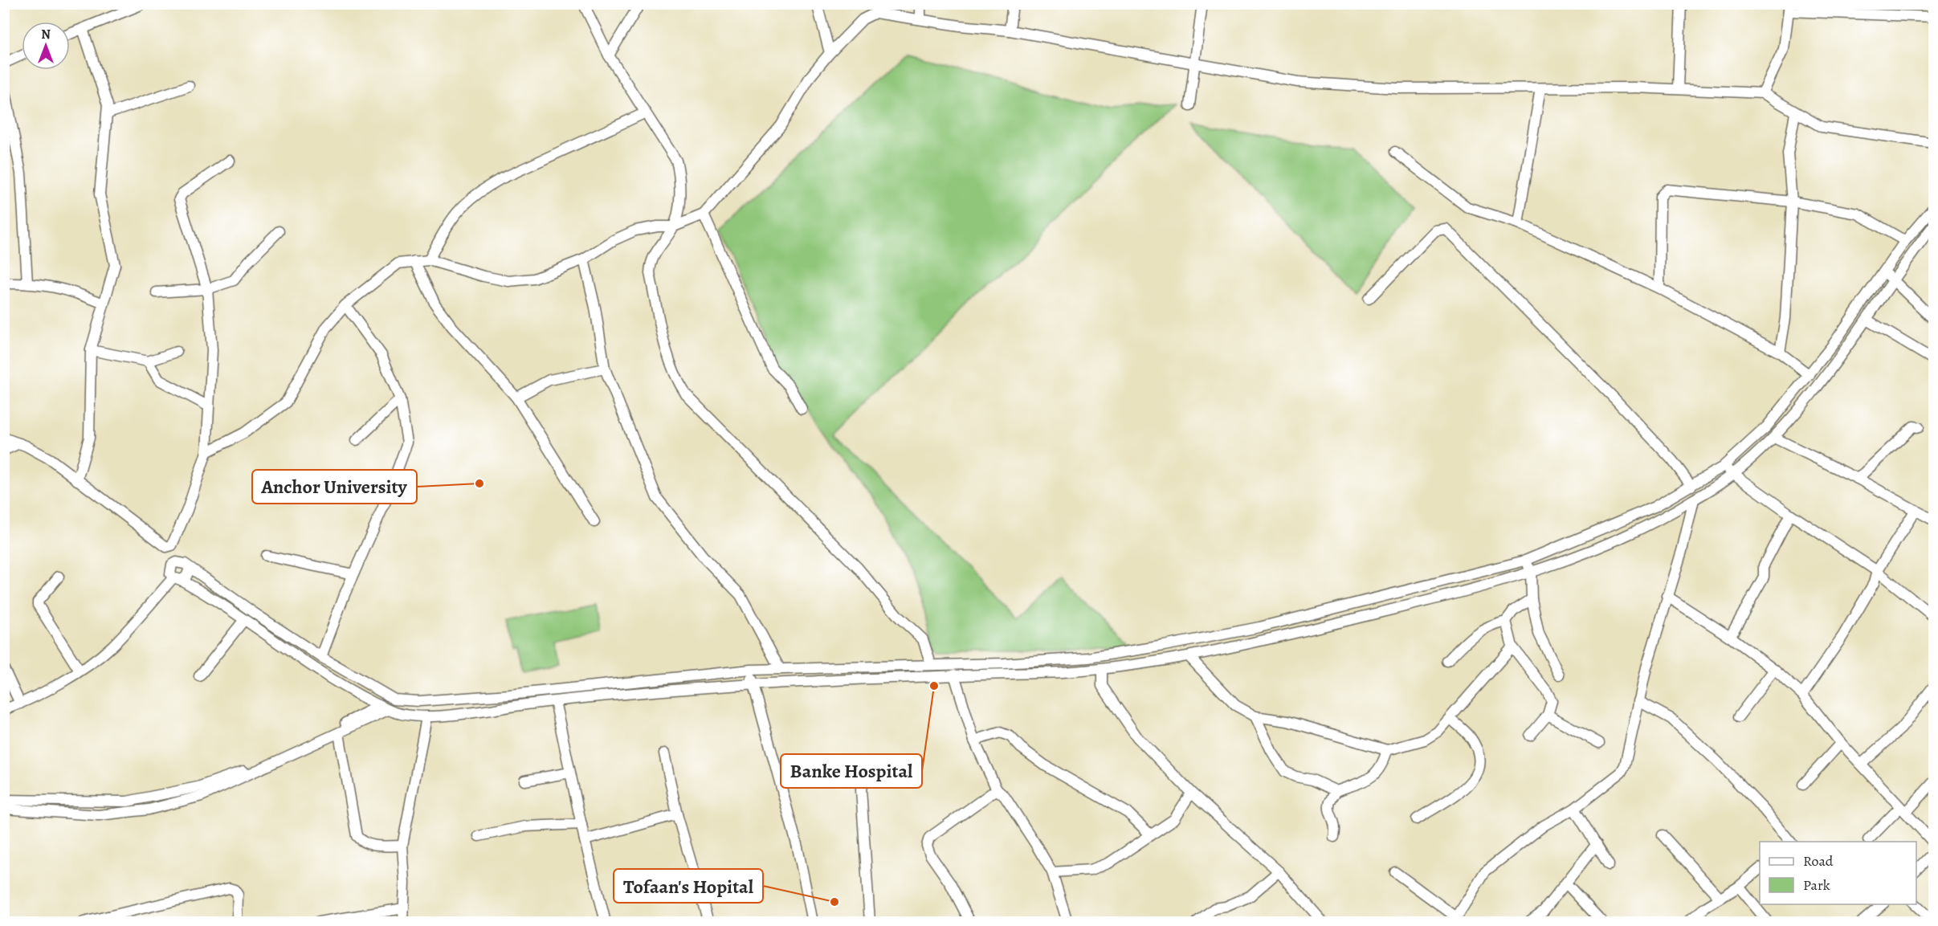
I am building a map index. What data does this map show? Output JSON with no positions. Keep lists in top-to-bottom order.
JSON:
{
  "places": ["Anchor University", "Banke Hospital", "Tofaan's Hopital"],
  "legend": ["Road", "Park"],
  "north": "top"
}
